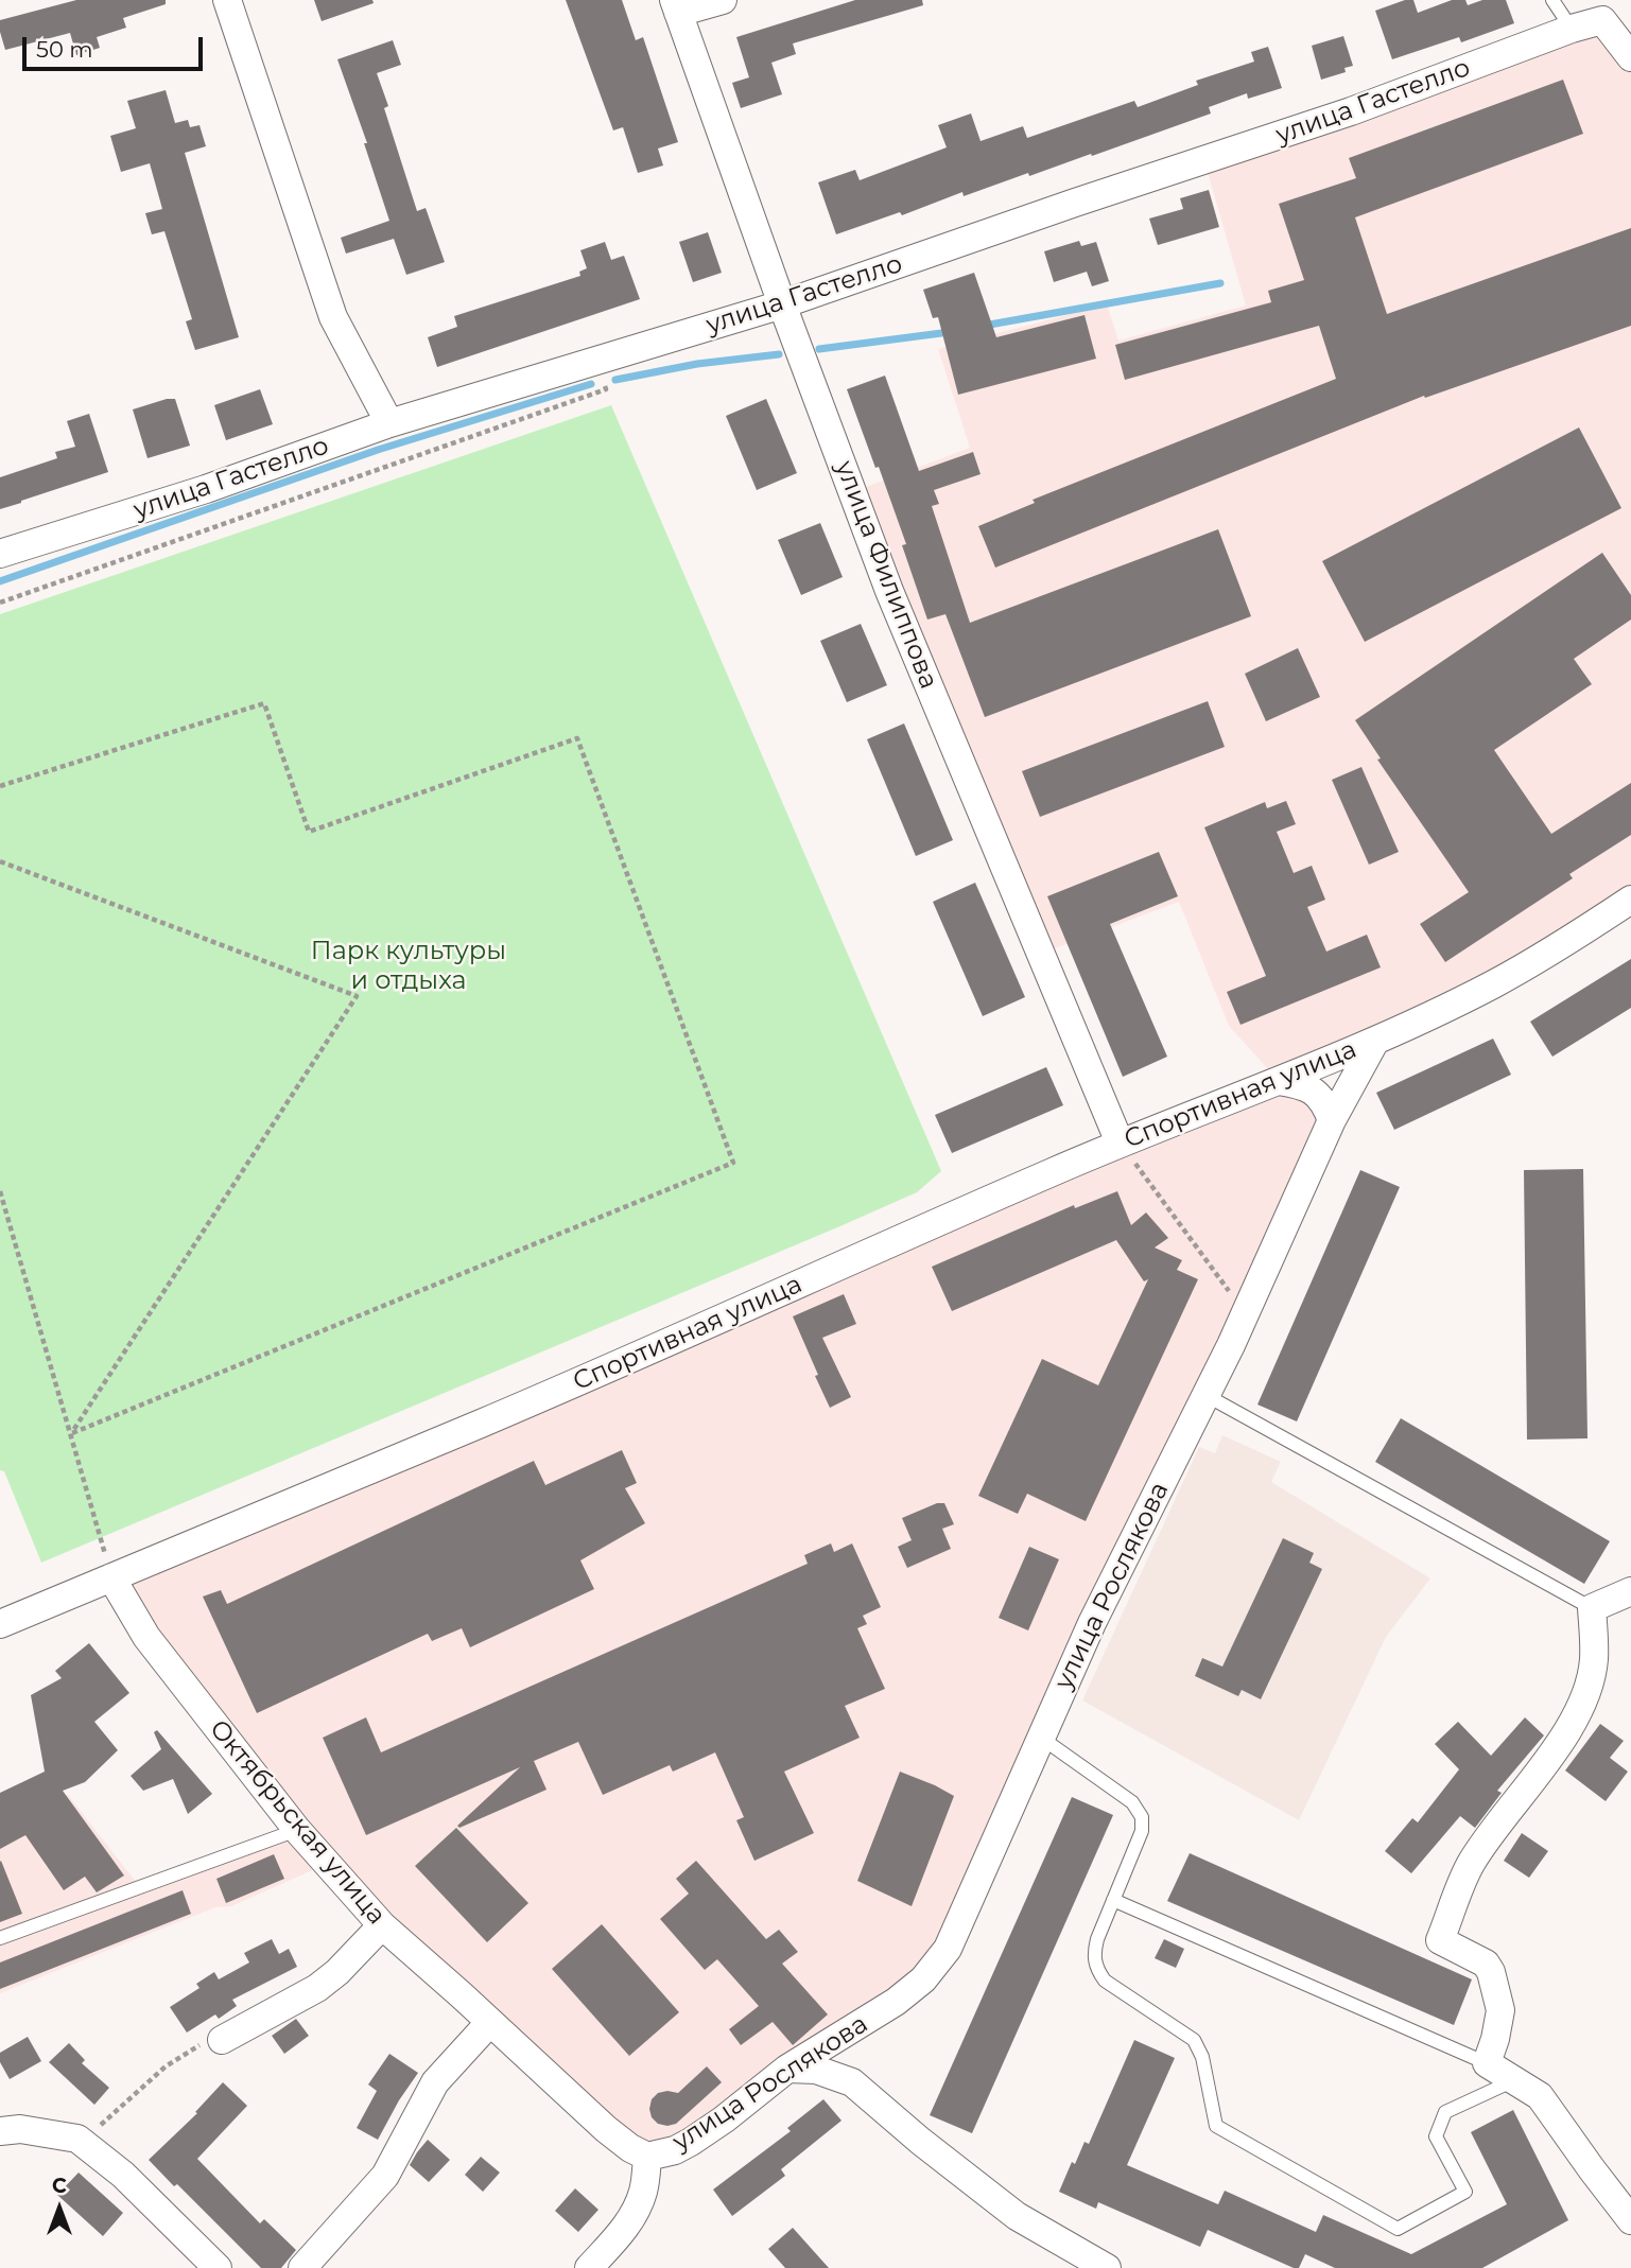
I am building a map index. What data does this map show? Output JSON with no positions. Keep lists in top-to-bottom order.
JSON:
{
  "streets": {
    "street": [
      "улица Гастелло",
      "улица Филиппова",
      "Спортивная улица",
      "улица Рослякова",
      "Октябрьская улица"
    ]
  },
  "crossings": [
    ["улица Гастелло", "улица Филиппова"],
    ["улица Филиппова", "Спортивная улица"],
    ["Спортивная улица", "улица Рослякова"],
    ["Спортивная улица", "Октябрьская улица"],
    ["улица Рослякова", "Октябрьская улица"]
  ],
  "parks": ["Парк культуры и отдыха"],
  "scale_bar": "50 m",
  "north": "top"
}
